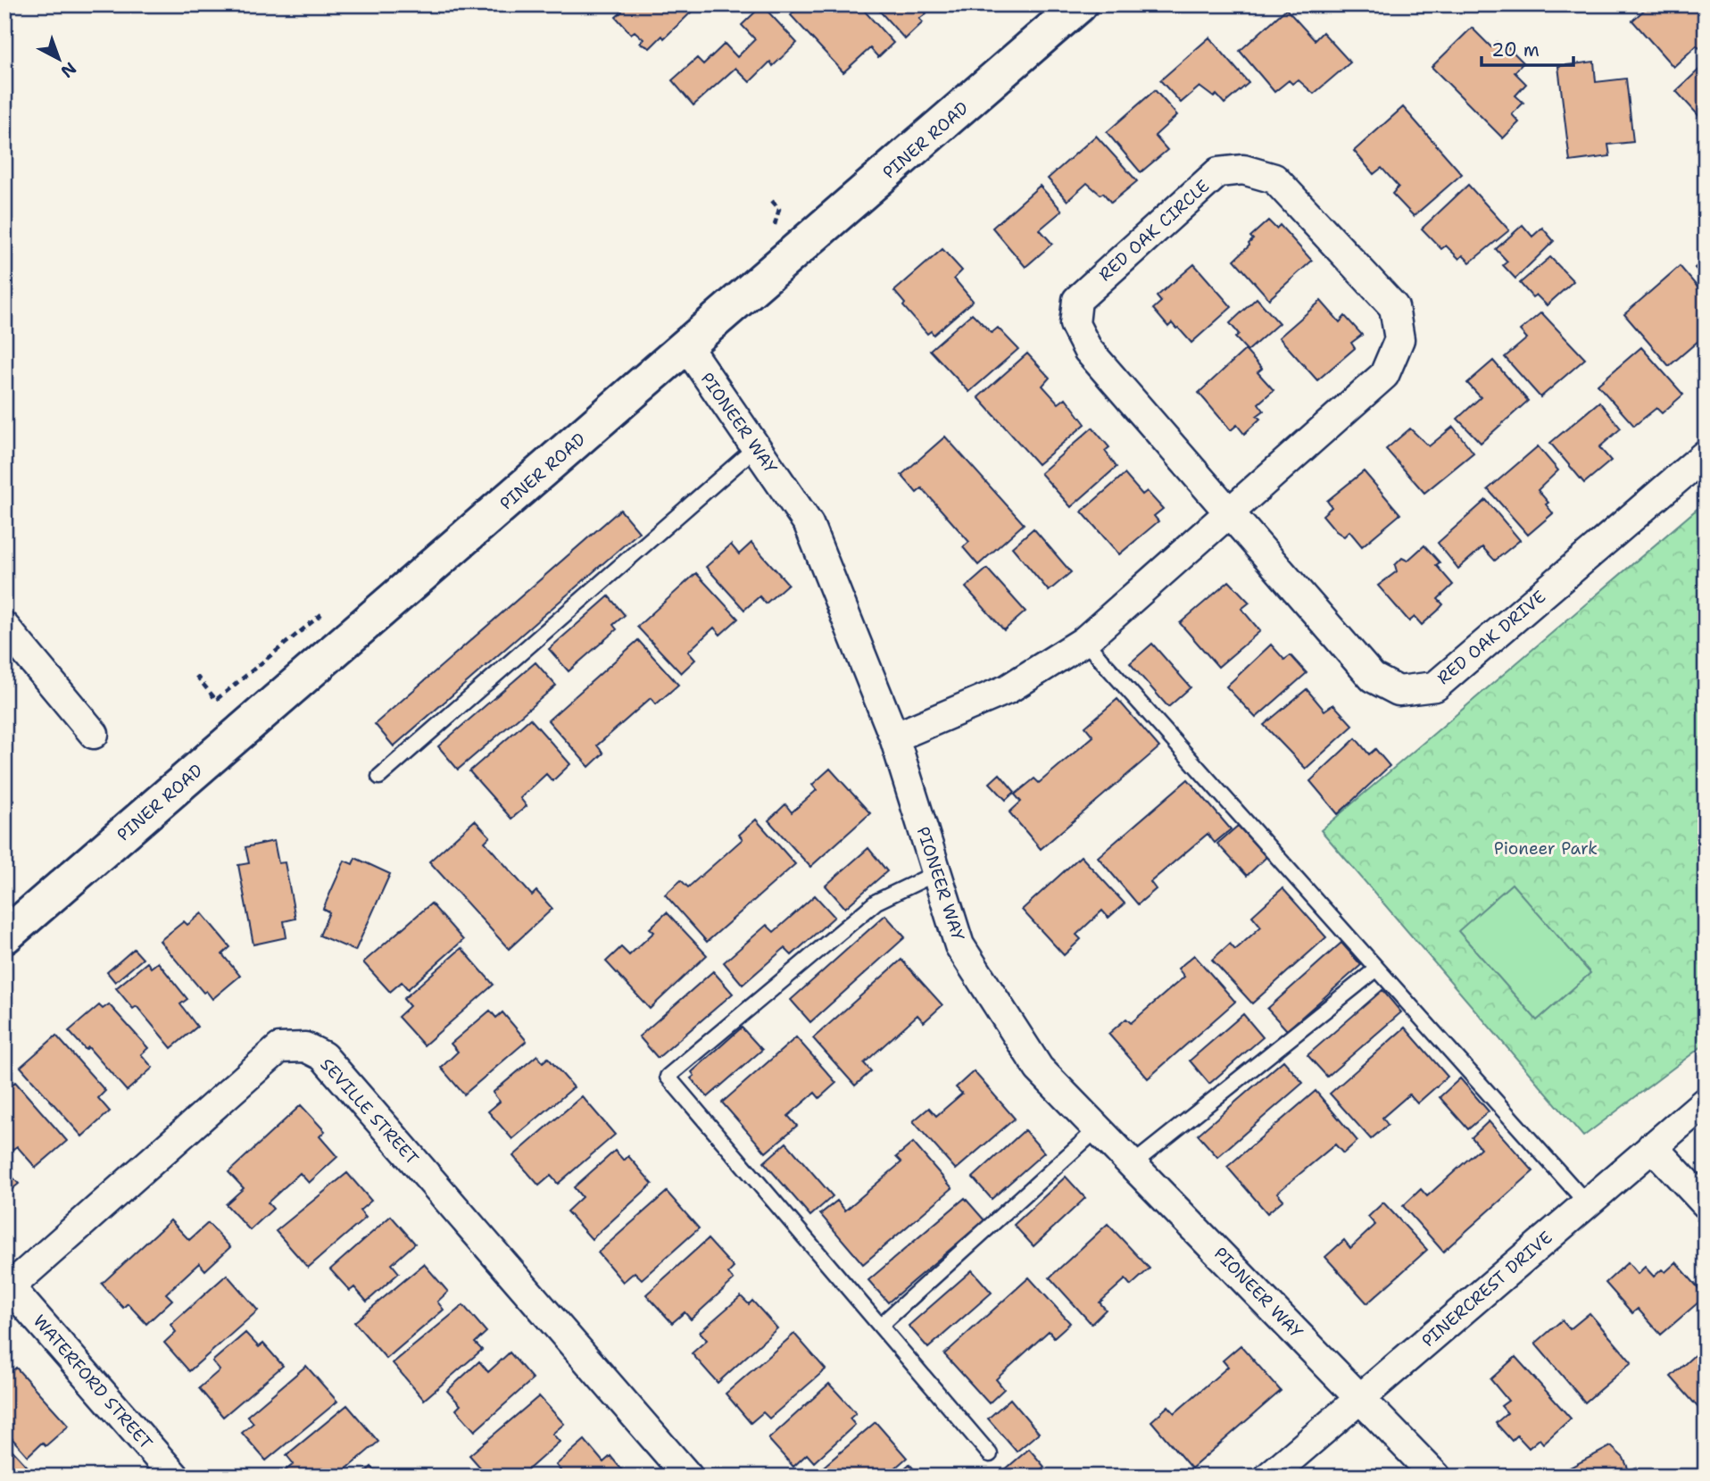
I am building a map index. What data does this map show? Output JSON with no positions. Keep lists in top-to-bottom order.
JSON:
{
  "streets": {
    "main road": ["PINER ROAD"],
    "street": [
      "RED OAK CIRCLE",
      "PIONEER WAY",
      "RED OAK DRIVE",
      "SEVILLE STREET",
      "PINERCREST DRIVE",
      "WATERFORD STREET"
    ]
  },
  "crossings": [
    ["PINER ROAD", "PIONEER WAY"],
    ["RED OAK CIRCLE", "PIONEER WAY"],
    ["RED OAK CIRCLE", "RED OAK DRIVE"],
    ["PIONEER WAY", "PINERCREST DRIVE"],
    ["SEVILLE STREET", "WATERFORD STREET"]
  ],
  "parks": ["Pioneer Park"],
  "scale_bar": "20 m",
  "north": "bottom right"
}
